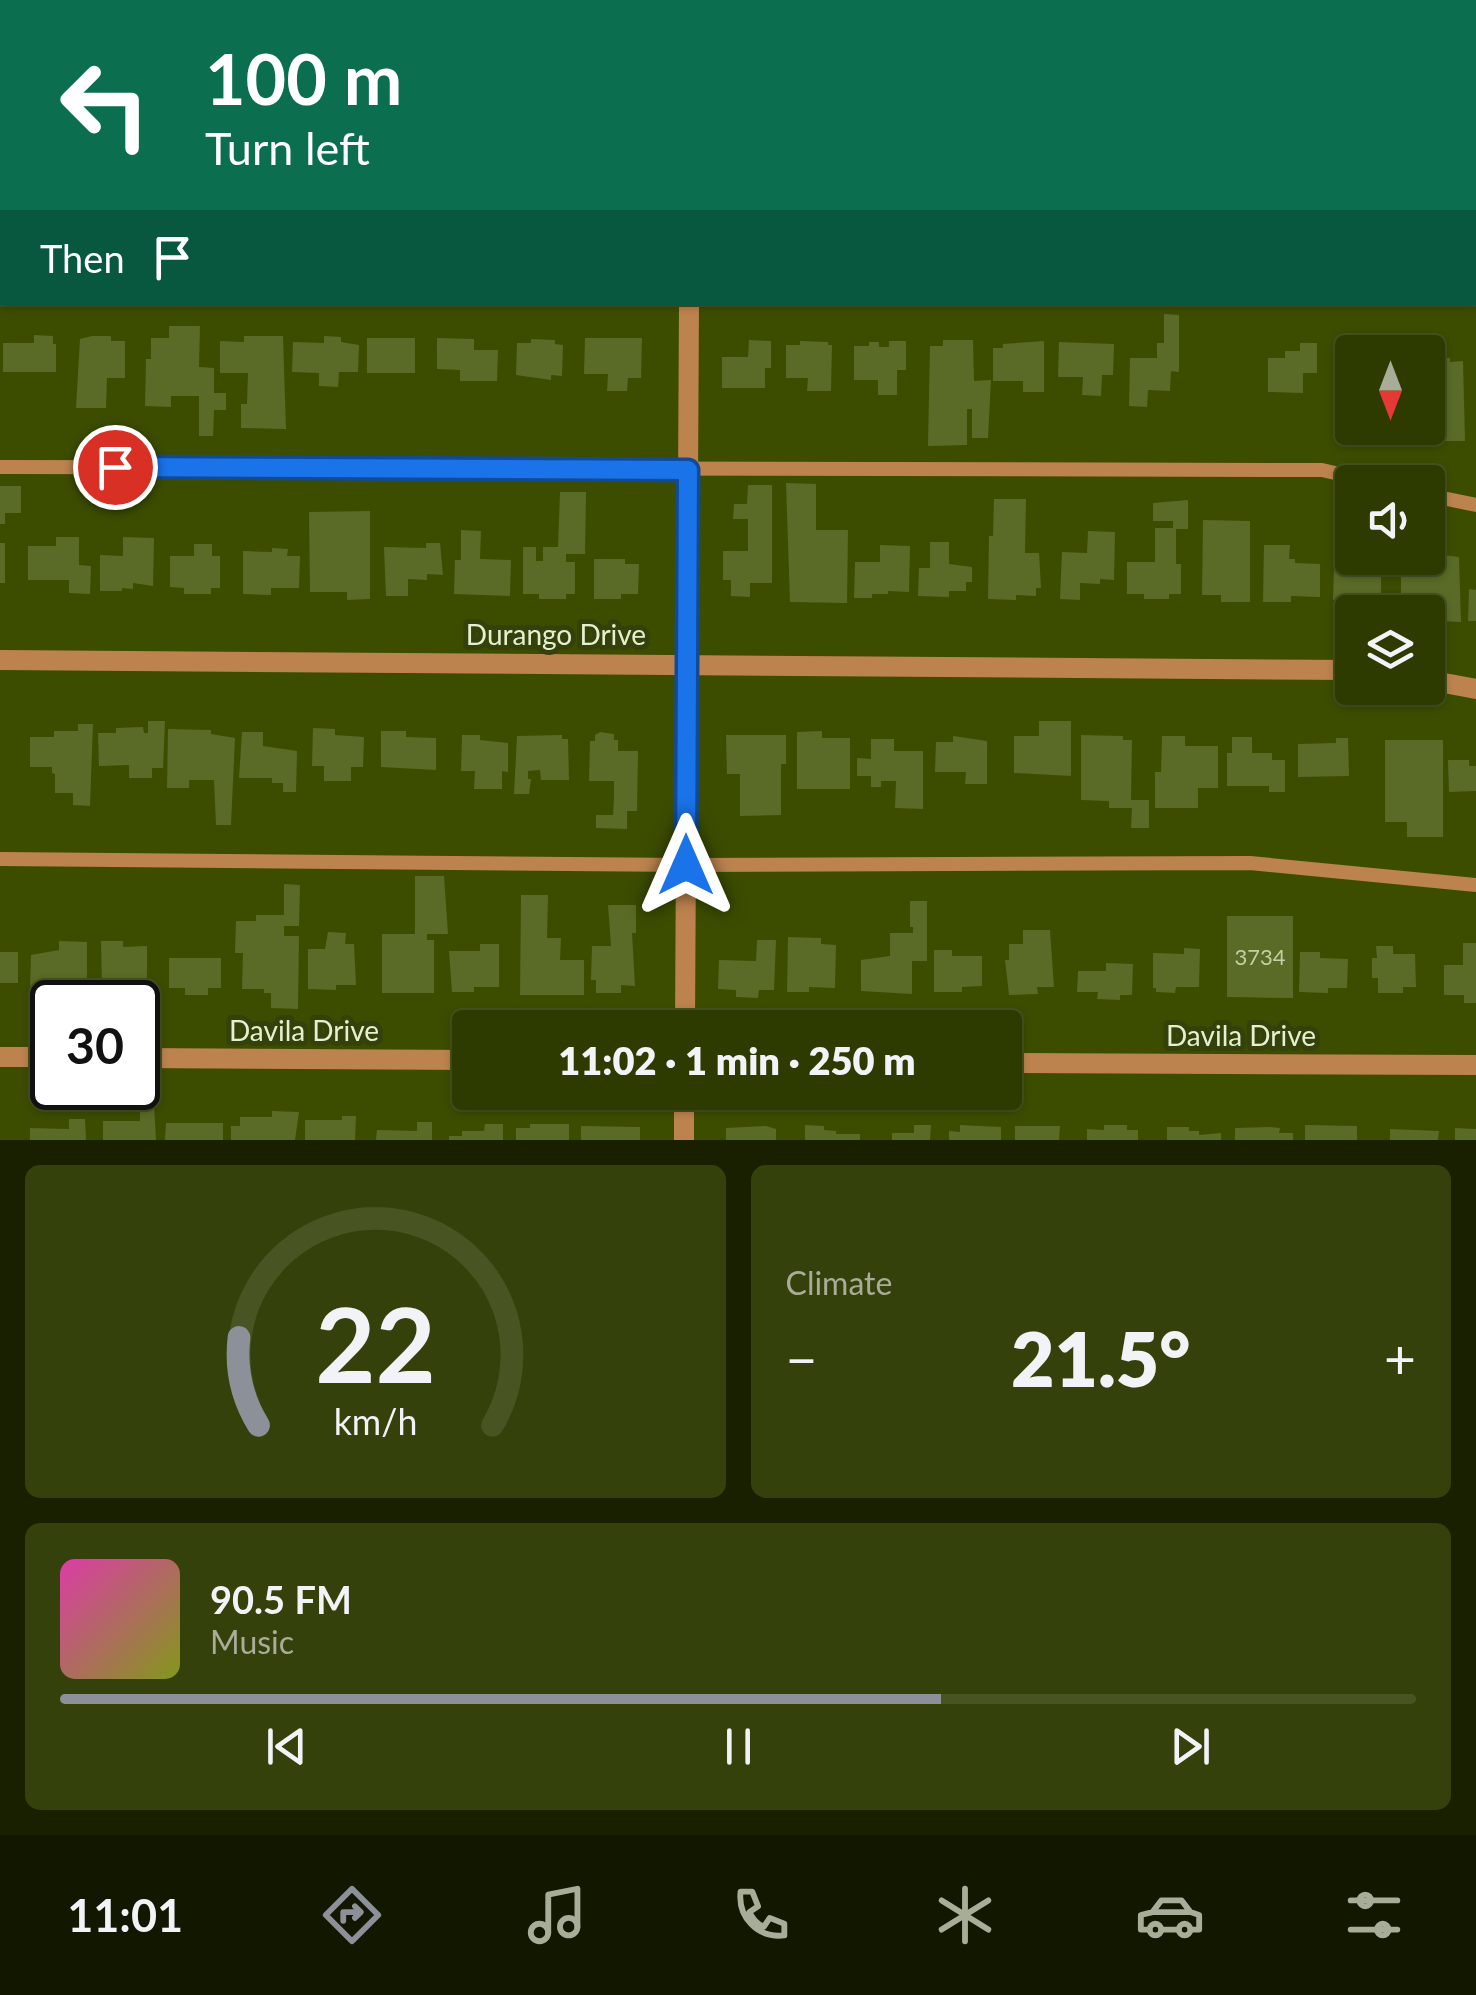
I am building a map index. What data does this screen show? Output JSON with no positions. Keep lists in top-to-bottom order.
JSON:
{
  "streets": {
    "street": ["Durango Drive", "Davila Drive"]
  },
  "house_numbers": ["3734"],
  "north": "bottom",
  "page": {
    "turn": ["100 m", "Turn left"],
    "then": "Then",
    "limit": "30",
    "trip": "11:02 · 1 min · 250 m",
    "tile": "Climate",
    "heat": ["−", "21.5°", "+"],
    "song": ["90.5 FM", "Music"],
    "tabs": "11:01",
    "gauge": ["22", "km/h"]
  }
}
